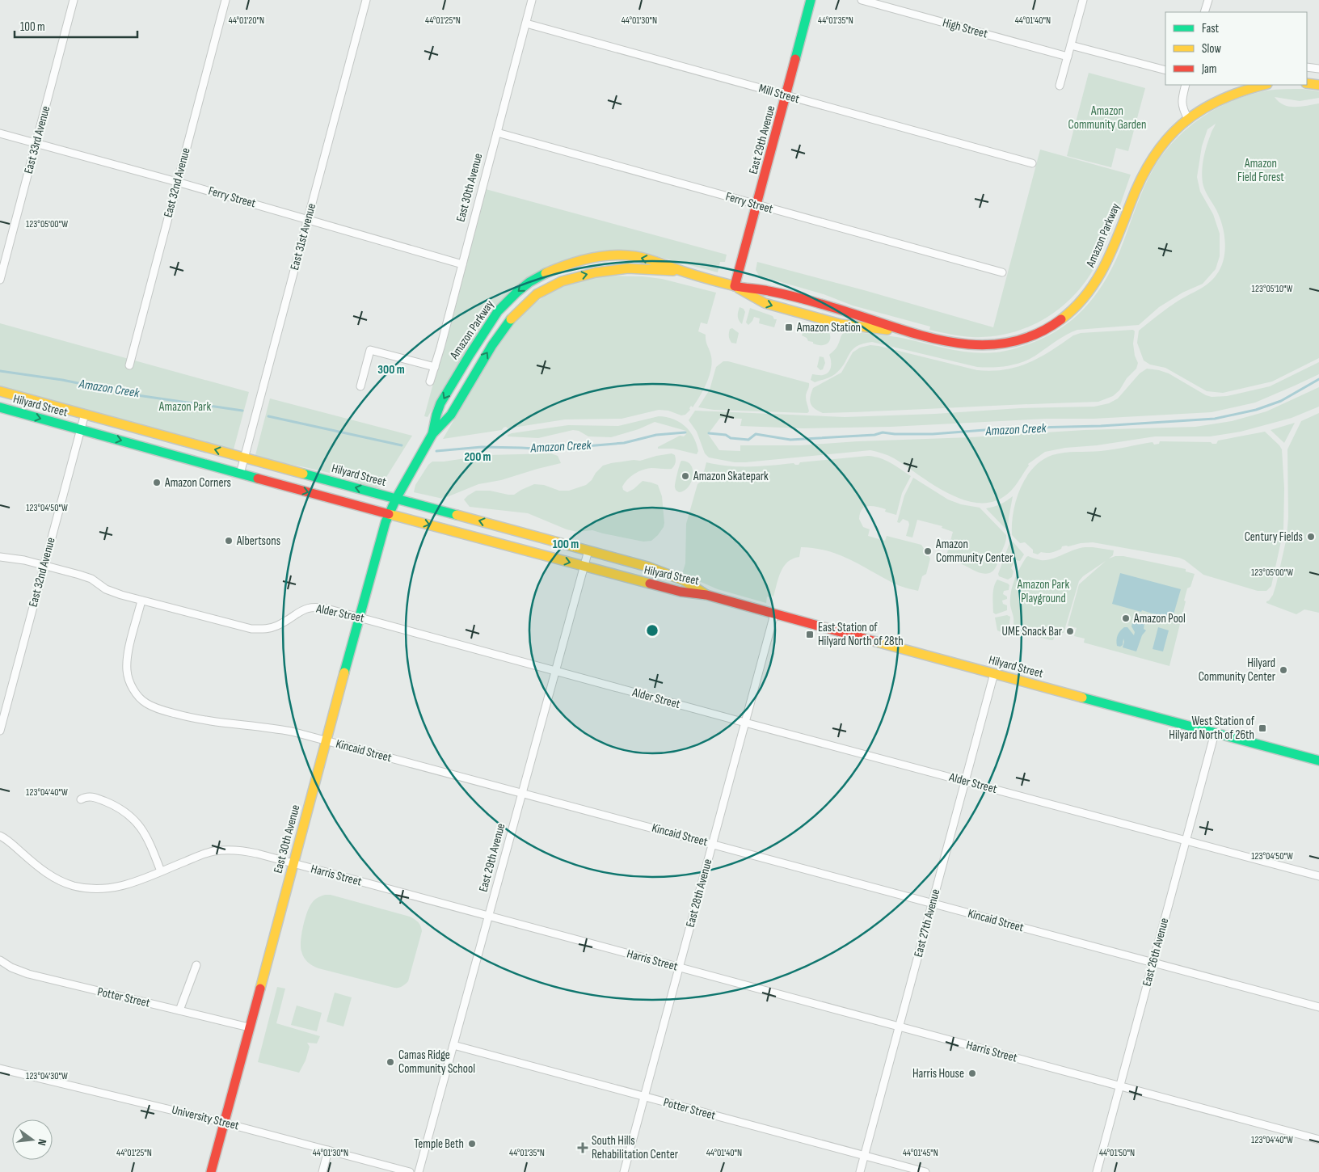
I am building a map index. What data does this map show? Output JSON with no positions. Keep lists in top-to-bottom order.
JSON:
{
  "streets": {
    "main road": [
      "East 29th Avenue",
      "East 30th Avenue",
      "Amazon Parkway",
      "Hilyard Street"
    ],
    "street": [
      "High Street",
      "Mill Street",
      "East 33rd Avenue",
      "East 32nd Avenue",
      "Ferry Street",
      "East 31st Avenue",
      "Alder Street",
      "Kincaid Street",
      "Harris Street",
      "East 28th Avenue",
      "East 27th Avenue",
      "East 26th Avenue",
      "Potter Street",
      "University Street"
    ]
  },
  "crossings": [
    ["Mill Street", "East 29th Avenue"],
    ["Mill Street", "East 30th Avenue"],
    ["East 33rd Avenue", "Ferry Street"],
    ["East 29th Avenue", "Ferry Street"],
    ["East 29th Avenue", "Amazon Parkway"],
    ["East 29th Avenue", "Hilyard Street"],
    ["East 29th Avenue", "Alder Street"],
    ["East 29th Avenue", "Kincaid Street"],
    ["East 29th Avenue", "Harris Street"],
    ["East 29th Avenue", "Potter Street"],
    ["East 32nd Avenue", "Ferry Street"],
    ["East 32nd Avenue", "Hilyard Street"],
    ["East 32nd Avenue", "Alder Street"],
    ["East 30th Avenue", "Ferry Street"],
    ["East 30th Avenue", "Amazon Parkway"],
    ["East 30th Avenue", "Hilyard Street"],
    ["East 30th Avenue", "Alder Street"],
    ["East 30th Avenue", "Kincaid Street"],
    ["East 30th Avenue", "Harris Street"],
    ["East 30th Avenue", "Potter Street"],
    ["East 30th Avenue", "University Street"],
    ["Ferry Street", "East 31st Avenue"],
    ["Amazon Parkway", "Hilyard Street"],
    ["East 31st Avenue", "Hilyard Street"],
    ["Hilyard Street", "East 28th Avenue"],
    ["Hilyard Street", "East 27th Avenue"],
    ["Hilyard Street", "East 26th Avenue"],
    ["Alder Street", "Kincaid Street"],
    ["Alder Street", "East 28th Avenue"],
    ["Alder Street", "East 27th Avenue"],
    ["Alder Street", "East 26th Avenue"],
    ["Kincaid Street", "East 28th Avenue"],
    ["Kincaid Street", "East 27th Avenue"],
    ["Kincaid Street", "East 26th Avenue"],
    ["Harris Street", "East 28th Avenue"],
    ["Harris Street", "East 27th Avenue"],
    ["Harris Street", "East 26th Avenue"],
    ["East 28th Avenue", "Potter Street"],
    ["East 27th Avenue", "Potter Street"]
  ],
  "water": ["Amazon Creek"],
  "parks": [
    "Amazon Community Garden",
    "Amazon Field Forest",
    "Amazon Park",
    "Amazon Park Playground"
  ],
  "places": {
    "transit": ["Amazon Station", "East Station of Hilyard North of 28th", "West Station of Hilyard North of 26th"],
    "other": [
      "Amazon Skatepark",
      "Amazon Corners",
      "Century Fields",
      "Albertsons",
      "Amazon Community Center",
      "Amazon Pool",
      "UME Snack Bar",
      "Hilyard Community Center",
      "Camas Ridge Community School",
      "Harris House",
      "Temple Beth"
    ],
    "health": ["South Hills Rehabilitation Center"]
  },
  "legend": ["Fast", "Slow", "Jam"],
  "scale_bar": "100 m",
  "north": "right",
  "coordinates": [
    "44°01'20\"N",
    "44°01'30\"N",
    "44°01'35\"N",
    "44°01'40\"N",
    "44°01'25\"N",
    "123°05'00\"W",
    "123°05'10\"W",
    "123°04'50\"W",
    "123°04'40\"W",
    "123°04'30\"W",
    "44°01'45\"N",
    "44°01'50\"N"
  ],
  "rings": ["300 m", "200 m", "100 m"]
}
